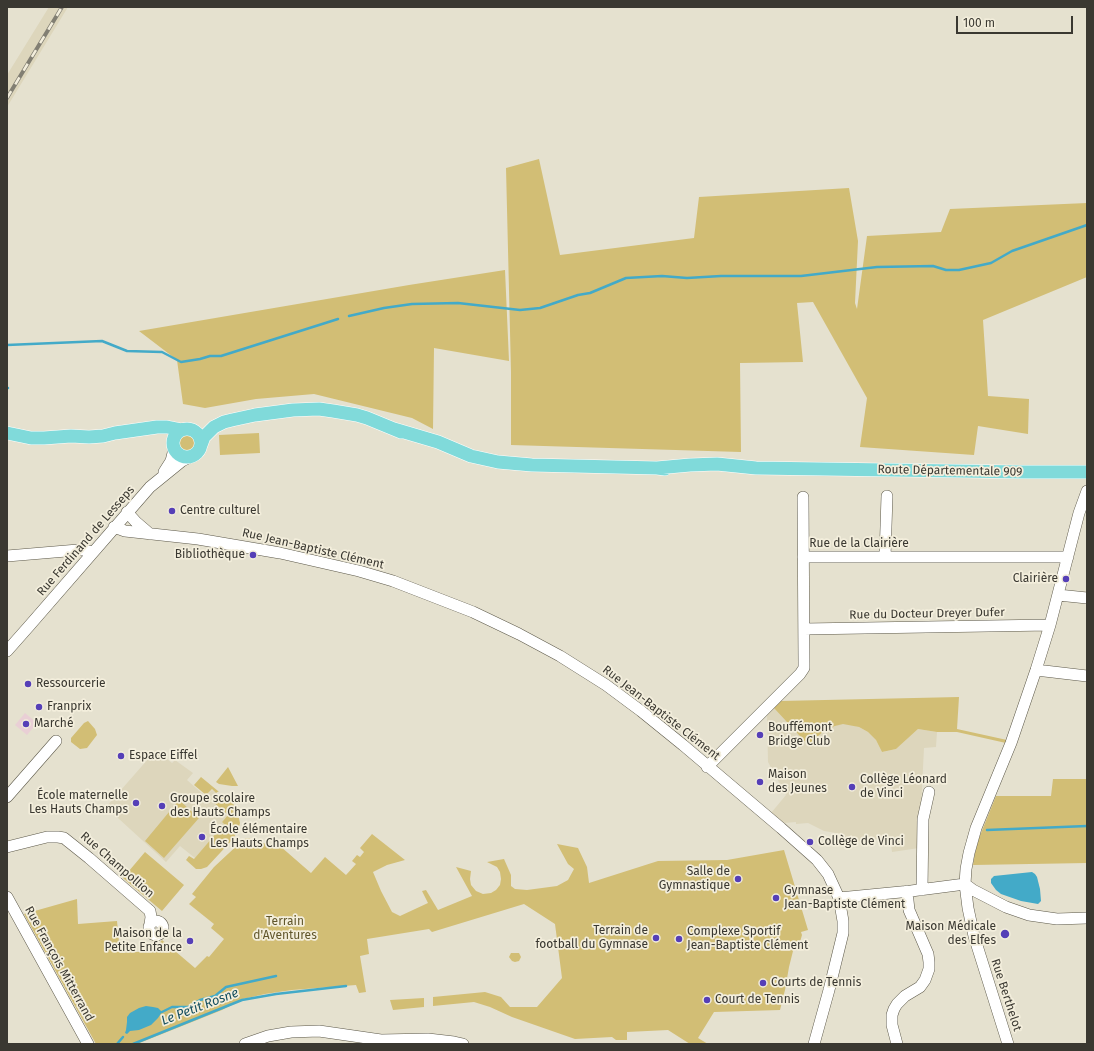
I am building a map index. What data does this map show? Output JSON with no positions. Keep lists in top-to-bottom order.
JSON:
{
  "streets": {
    "main road": ["Route Départementale 909"],
    "street": [
      "Rue Ferdinand de Lesseps",
      "Rue de la Clairière",
      "Rue Jean-Baptiste Clément",
      "Rue du Docteur Dreyer Dufer",
      "Rue Champollion",
      "Rue François Mitterrand",
      "Rue Berthelot"
    ]
  },
  "crossings": [
    ["Rue Ferdinand de Lesseps", "Rue Jean-Baptiste Clément"],
    ["Rue de la Clairière", "Rue Jean-Baptiste Clément"],
    ["Rue de la Clairière", "Rue du Docteur Dreyer Dufer"],
    ["Rue de la Clairière", "Rue Berthelot"],
    ["Rue du Docteur Dreyer Dufer", "Rue Berthelot"]
  ],
  "water": ["Le Petit Rosne"],
  "parks": ["Terrain d'Aventures"],
  "places": [
    "Centre culturel",
    "Bibliothèque",
    "Clairière",
    "Ressourcerie",
    "Franprix",
    "Marché",
    "Bouffémont Bridge Club",
    "Espace Eiffel",
    "Maison des Jeunes",
    "Collège Léonard de Vinci",
    "École maternelle Les Hauts Champs",
    "Groupe scolaire des Hauts Champs",
    "École élémentaire Les Hauts Champs",
    "Collège de Vinci",
    "Salle de Gymnastique",
    "Gymnase Jean-Baptiste Clément",
    "Maison Médicale des Elfes",
    "Terrain de football du Gymnase",
    "Complexe Sportif Jean-Baptiste Clément",
    "Maison de la Petite Enfance",
    "Courts de Tennis",
    "Court de Tennis"
  ],
  "scale_bar": "100 m"
}
